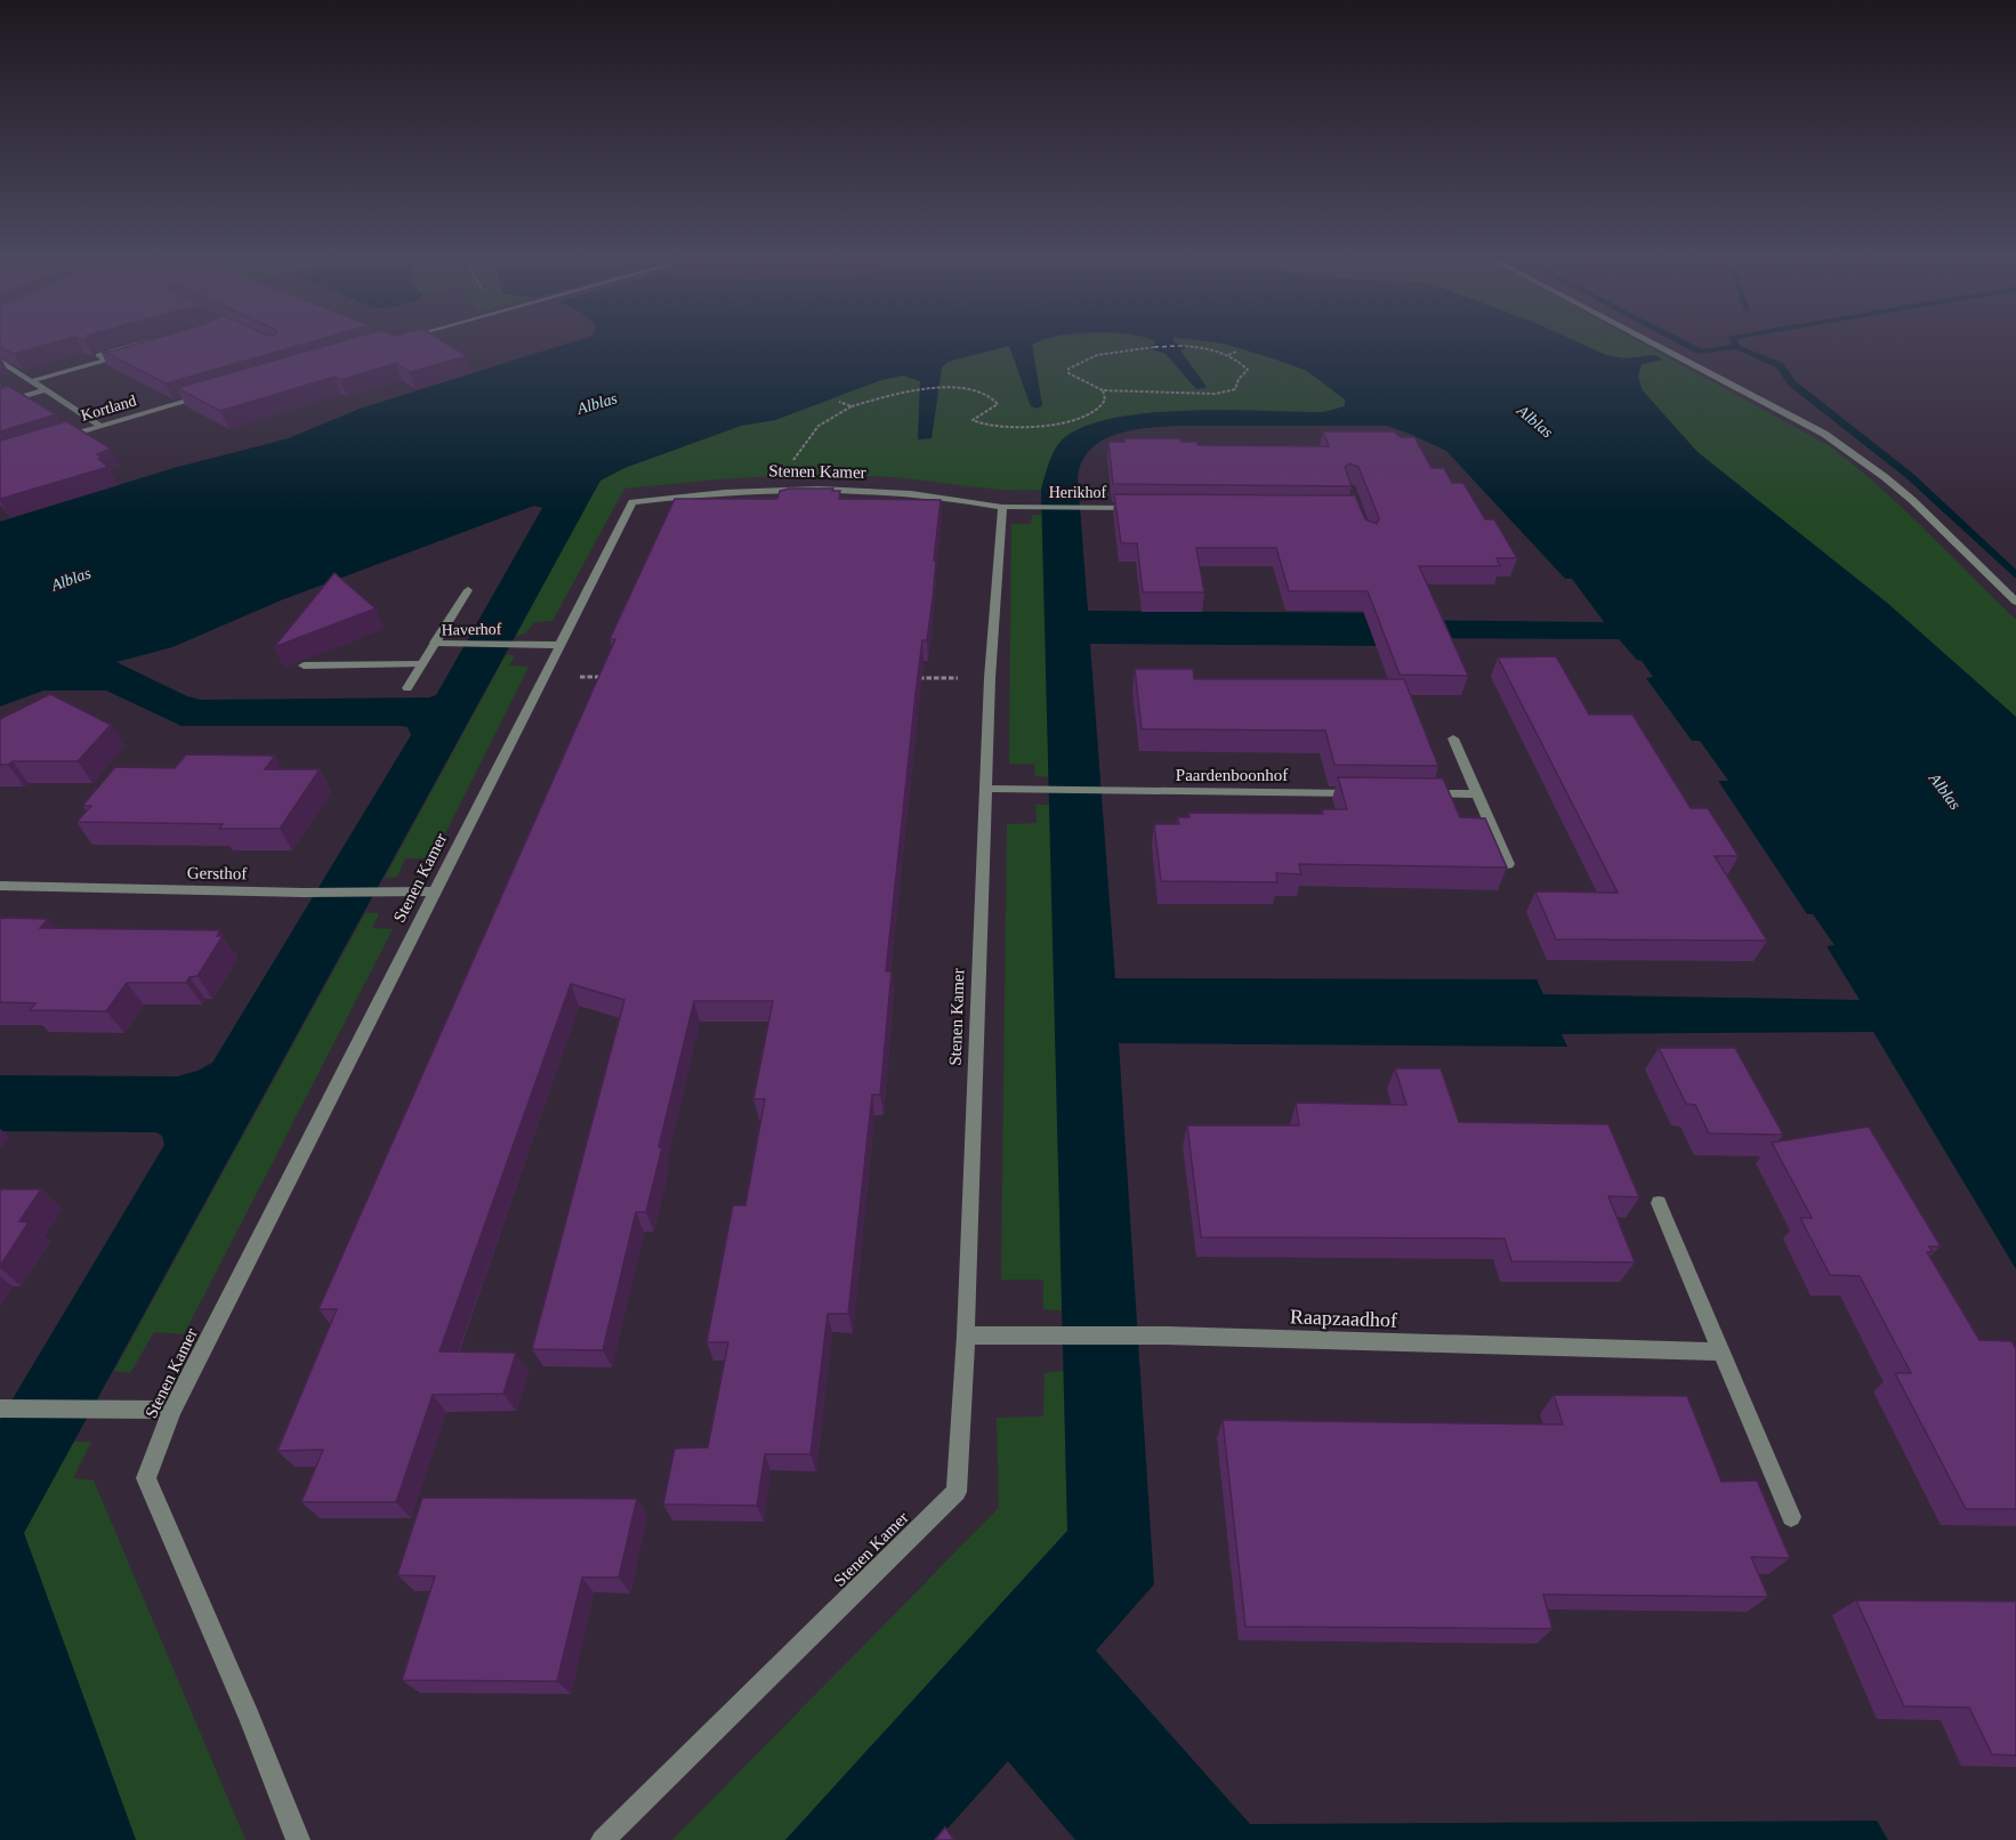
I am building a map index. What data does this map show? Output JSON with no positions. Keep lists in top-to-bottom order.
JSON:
{
  "streets": {
    "street": [
      "Kortland",
      "Stenen Kamer",
      "Herikhof",
      "Haverhof",
      "Paardenboonhof",
      "Gersthof",
      "Raapzaadhof"
    ]
  },
  "crossings": [
    ["Stenen Kamer", "Herikhof"],
    ["Stenen Kamer", "Haverhof"],
    ["Stenen Kamer", "Paardenboonhof"],
    ["Stenen Kamer", "Gersthof"],
    ["Stenen Kamer", "Raapzaadhof"]
  ],
  "water": ["Alblas"]
}
